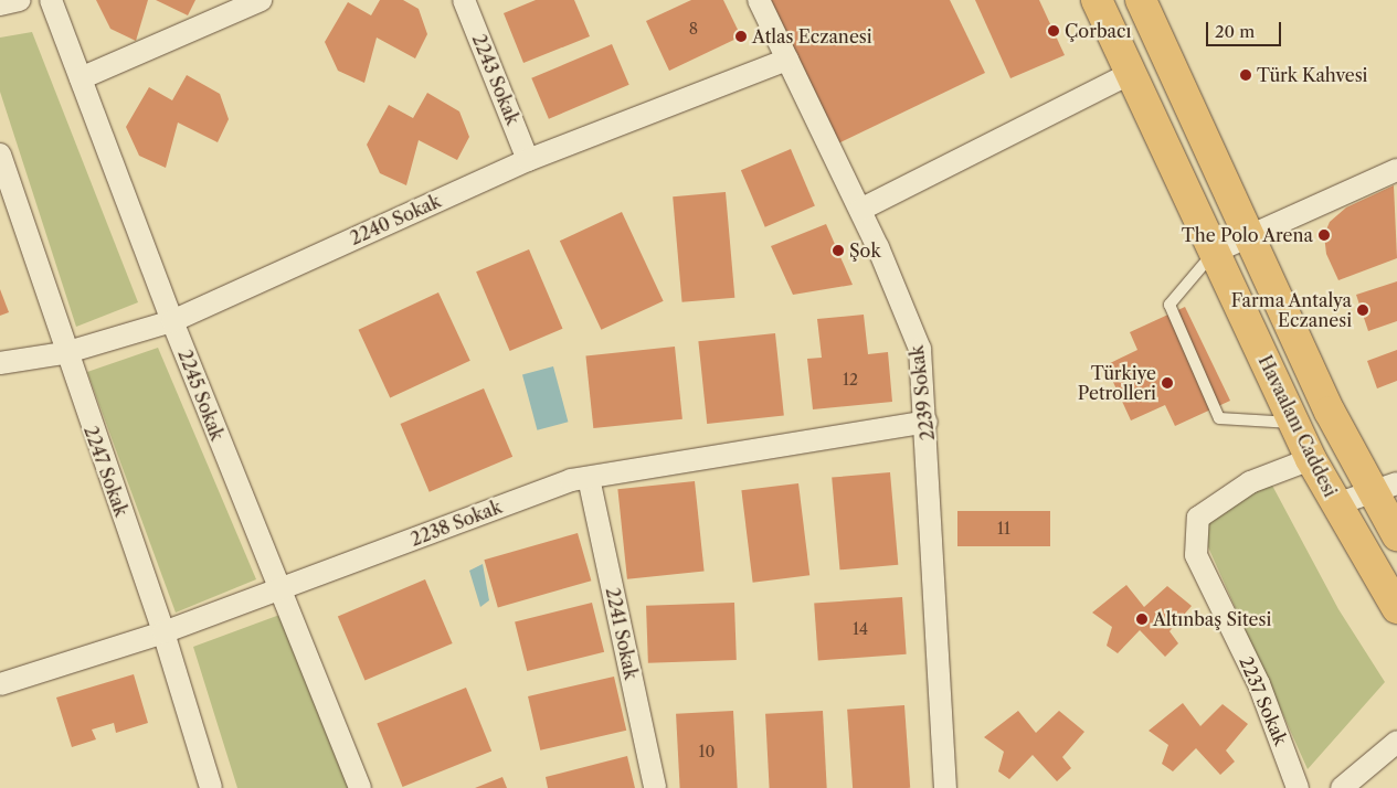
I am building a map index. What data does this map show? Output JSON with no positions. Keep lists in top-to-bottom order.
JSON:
{
  "streets": {
    "main road": ["Havaalanı Caddesi"],
    "street": [
      "2243 Sokak",
      "2240 Sokak",
      "2239 Sokak",
      "2245 Sokak",
      "2247 Sokak",
      "2238 Sokak",
      "2241 Sokak",
      "2237 Sokak"
    ]
  },
  "crossings": [
    ["2243 Sokak", "2240 Sokak"],
    ["2240 Sokak", "2239 Sokak"],
    ["2240 Sokak", "2245 Sokak"],
    ["2240 Sokak", "2247 Sokak"],
    ["2239 Sokak", "2238 Sokak"],
    ["2245 Sokak", "2238 Sokak"],
    ["Havaalanı Caddesi", "2237 Sokak"],
    ["2247 Sokak", "2238 Sokak"],
    ["2238 Sokak", "2241 Sokak"]
  ],
  "places": [
    "Çorbacı",
    "Atlas Eczanesi",
    "Türk Kahvesi",
    "The Polo Arena",
    "Şok",
    "Farma Antalya Eczanesi",
    "Türkiye Petrolleri",
    "Altınbaş Sitesi"
  ],
  "house_numbers": [
    "8",
    "12",
    "11",
    "14",
    "10"
  ],
  "scale_bar": "20 m"
}
